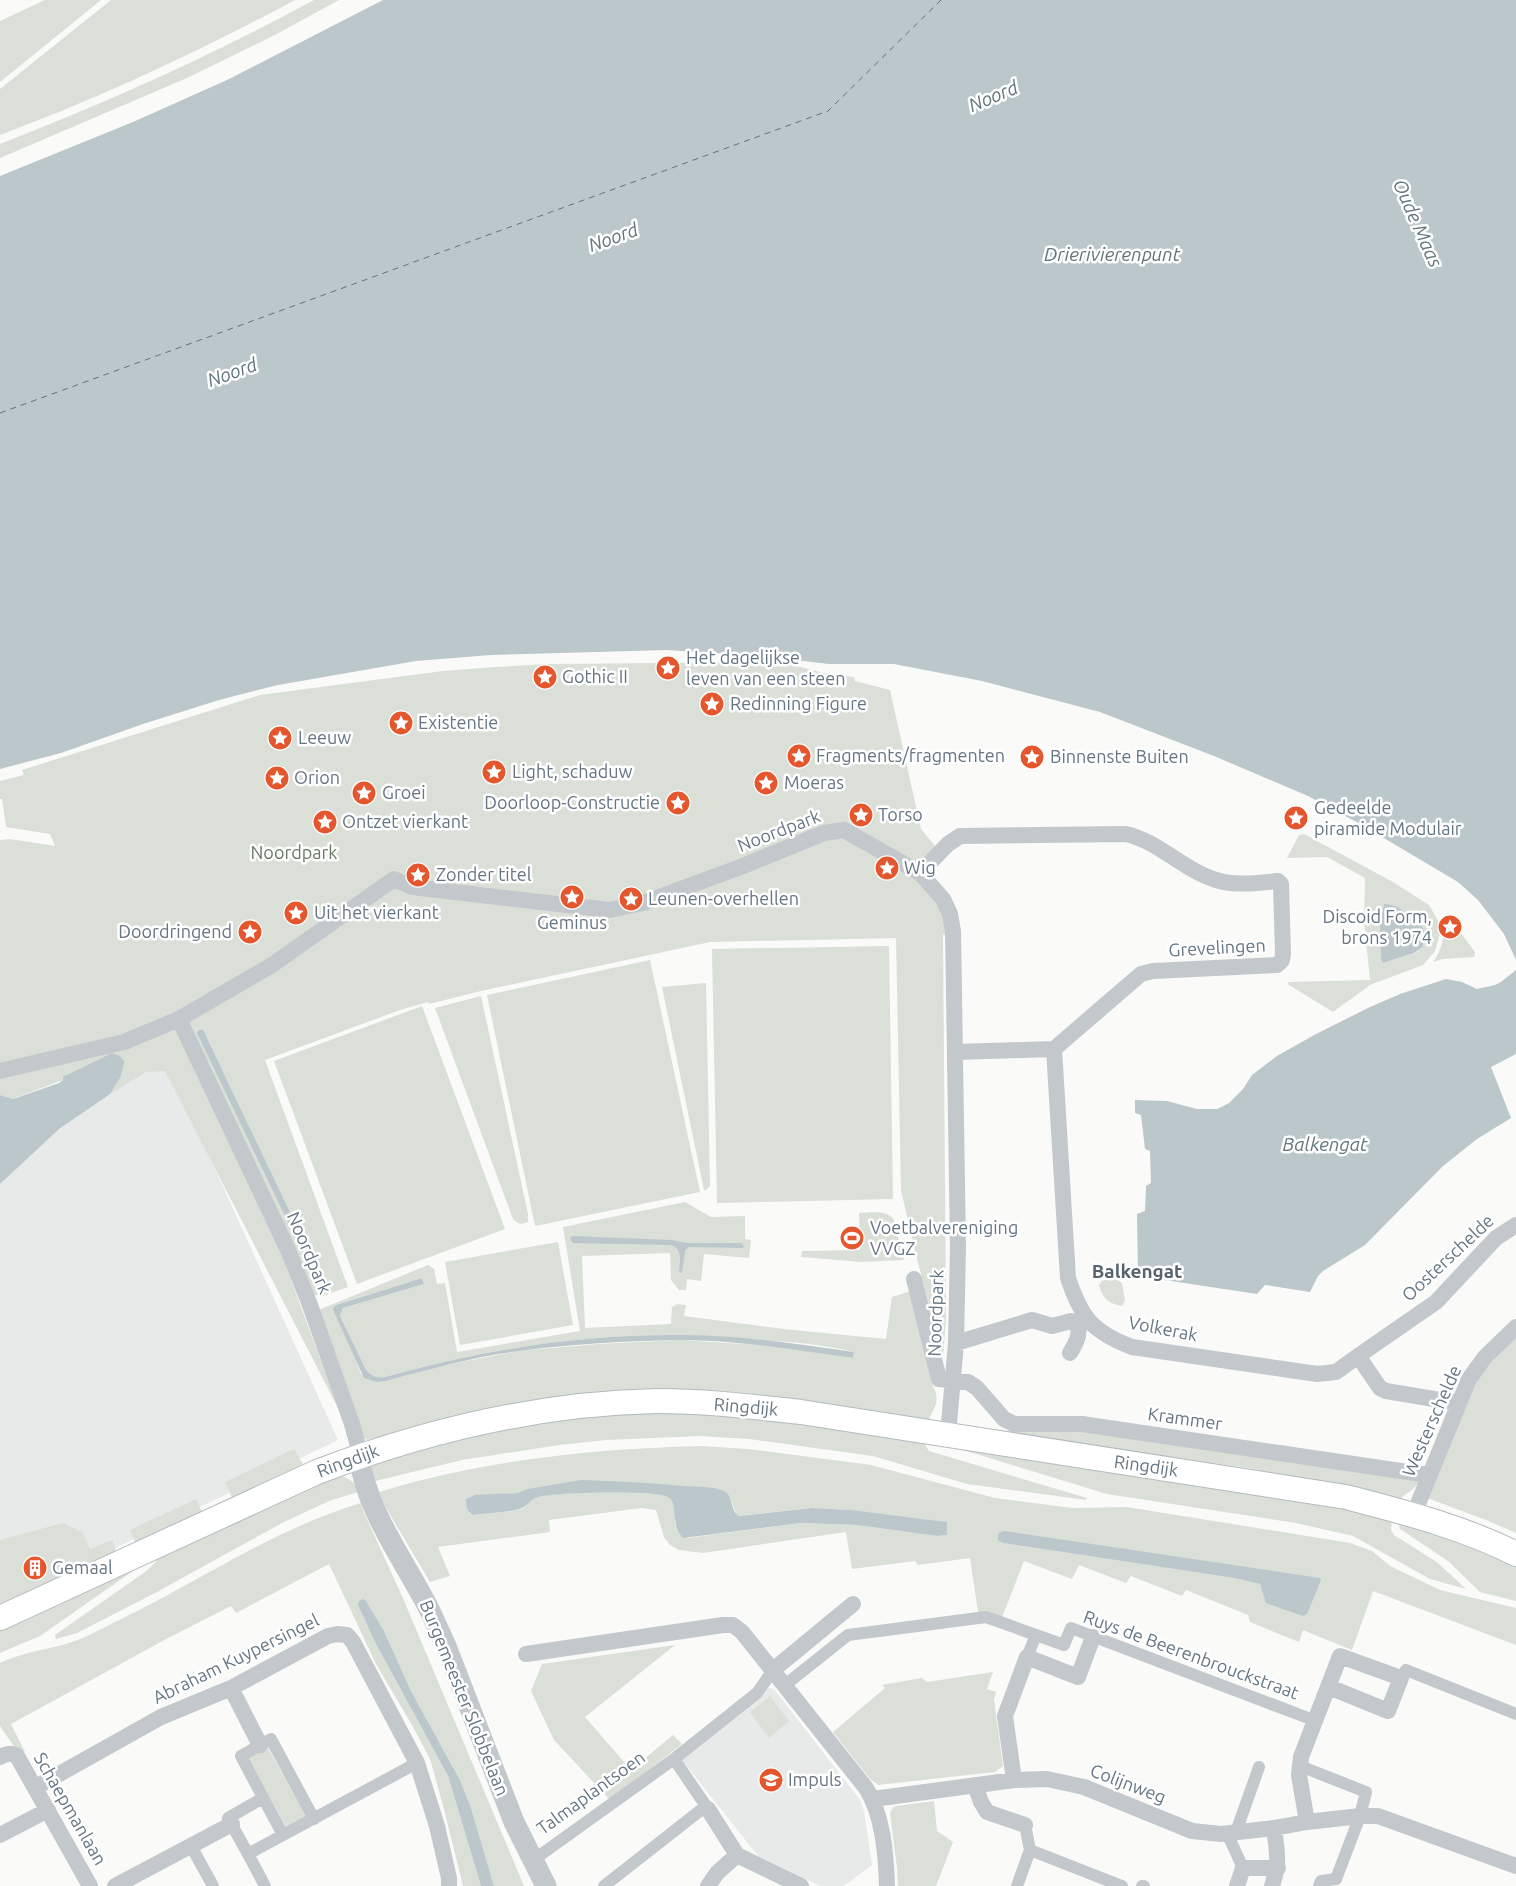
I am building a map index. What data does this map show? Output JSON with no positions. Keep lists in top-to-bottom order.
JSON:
{
  "streets": {
    "main road": ["Ringdijk"],
    "street": [
      "Noordpark",
      "Grevelingen",
      "Oosterschelde",
      "Volkerak",
      "Krammer",
      "Westerschelde",
      "Ruys de Beerenbrouckstraat",
      "Abraham Kuypersingel",
      "Burgemeester Slobbelaan",
      "Colijnweg",
      "Talmaplantsoen",
      "Schaepmanlaan"
    ]
  },
  "crossings": [
    ["Noordpark", "Grevelingen"],
    ["Noordpark", "Ringdijk"],
    ["Noordpark", "Krammer"],
    ["Noordpark", "Burgemeester Slobbelaan"],
    ["Grevelingen", "Volkerak"],
    ["Oosterschelde", "Volkerak"],
    ["Ringdijk", "Westerschelde"],
    ["Ringdijk", "Burgemeester Slobbelaan"],
    ["Krammer", "Westerschelde"],
    ["Abraham Kuypersingel", "Schaepmanlaan"],
    ["Burgemeester Slobbelaan", "Talmaplantsoen"]
  ],
  "districts": ["Balkengat"],
  "water": [
    "Noord",
    "Oude Maas",
    "Drierivierenpunt",
    "Balkengat"
  ],
  "parks": ["Noordpark"],
  "places": {
    "place": [
      "Het dagelijkse leven van een steen",
      "Gothic II",
      "Redinning Figure",
      "Existentie",
      "Leeuw",
      "Fragments/fragmenten",
      "Binnenste Buiten",
      "Light, schaduw",
      "Orion",
      "Moeras",
      "Groei",
      "Doorloop-Constructie",
      "Torso",
      "Gedeelde piramide Modulair",
      "Ontzet vierkant",
      "Wig",
      "Zonder titel",
      "Geminus",
      "Leunen-overhellen",
      "Uit het vierkant",
      "Discoid Form, brons 1974",
      "Doordringend"
    ],
    "sports": ["Voetbalvereniging VVGZ"],
    "building": ["Gemaal"],
    "school or university": ["Impuls"]
  }
}
